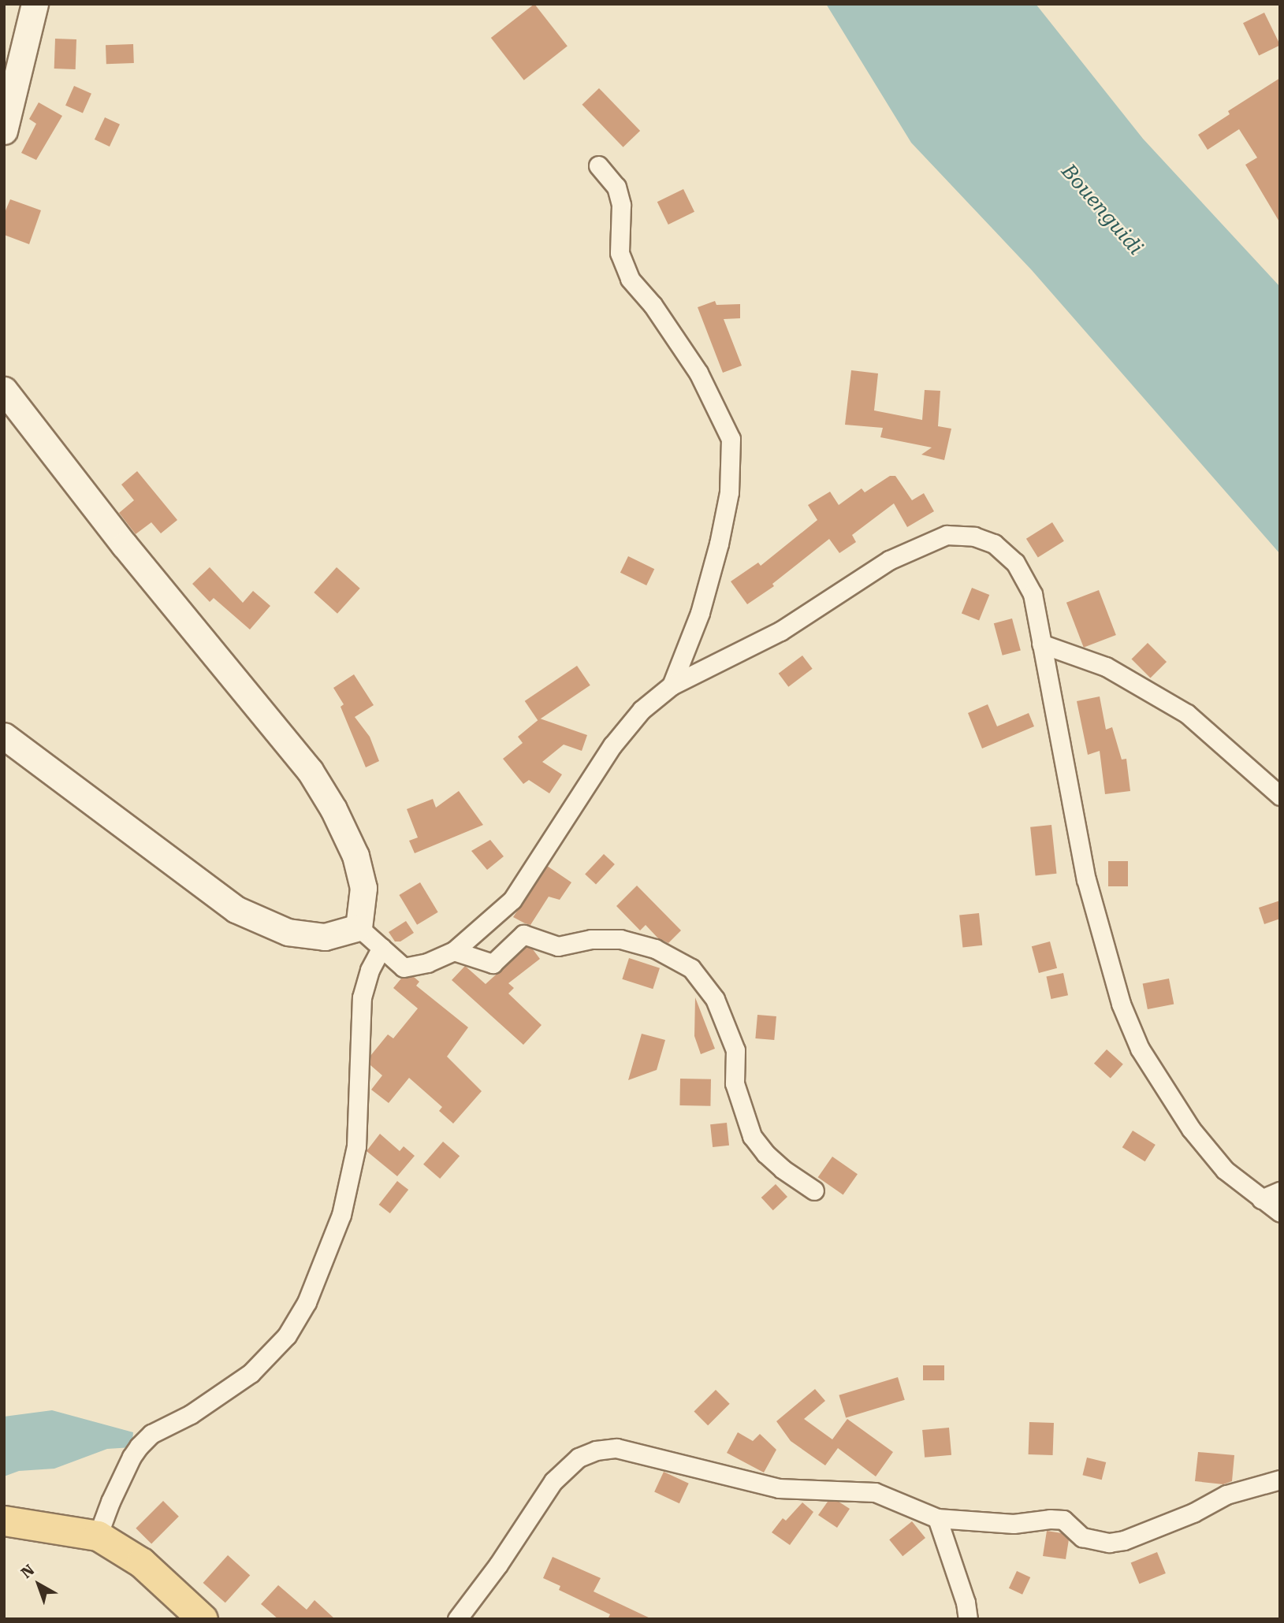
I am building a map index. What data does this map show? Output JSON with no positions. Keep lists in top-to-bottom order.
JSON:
{
  "water": ["Bouenguidi"],
  "north": "top left"
}
